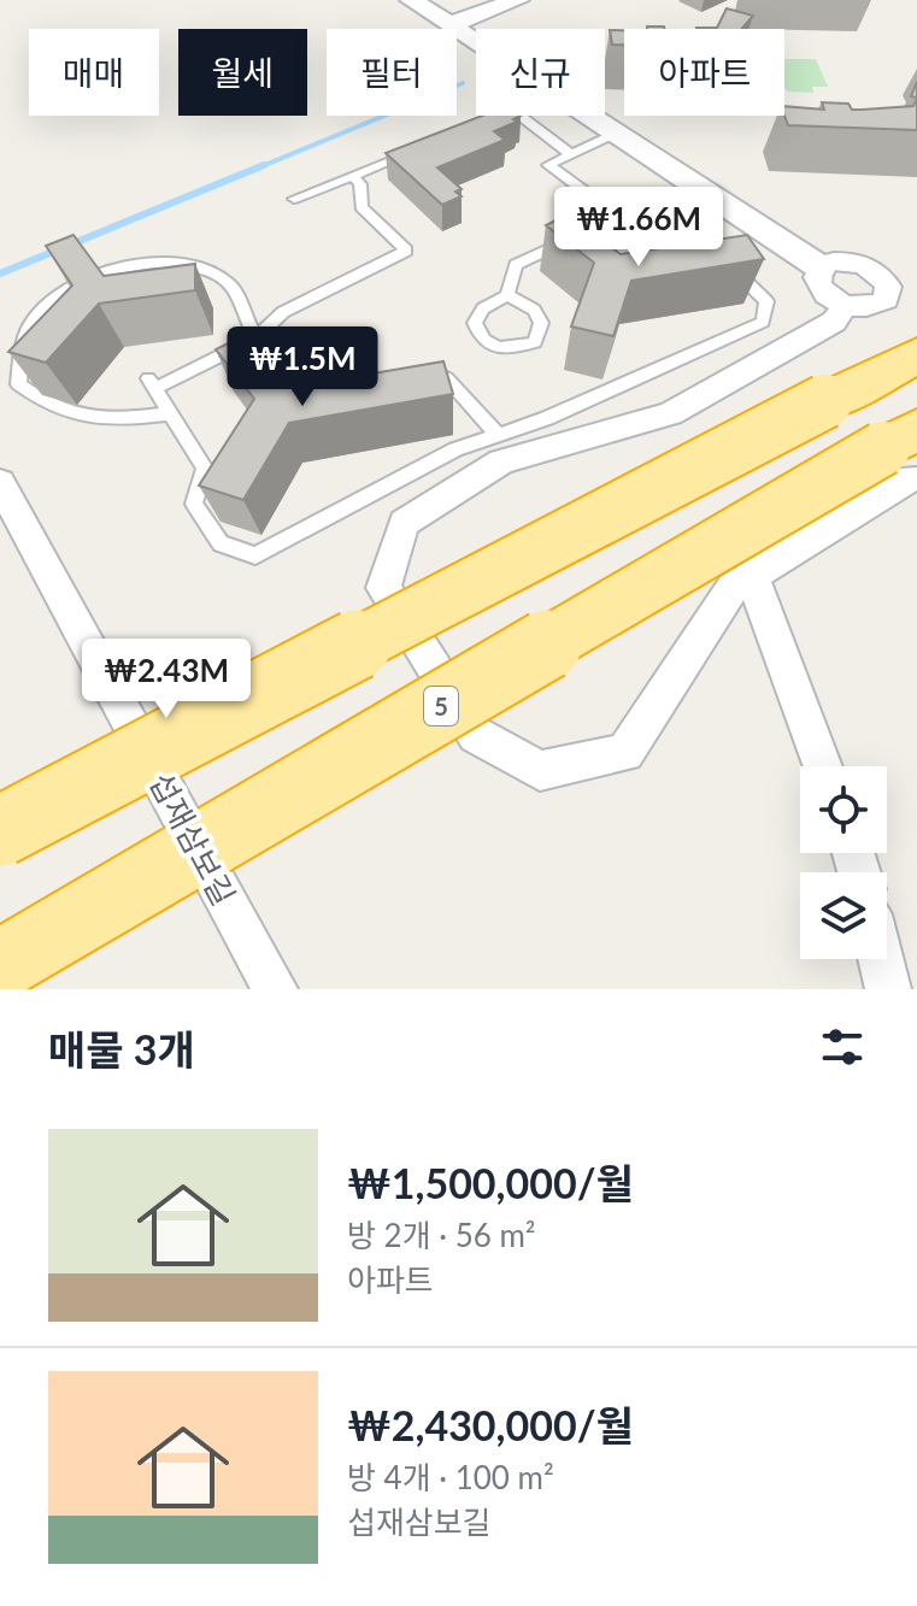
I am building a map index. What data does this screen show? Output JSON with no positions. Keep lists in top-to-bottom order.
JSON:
{
  "streets": {
    "highway": ["5"],
    "street": ["섭재삼보길"]
  },
  "page": {
    "chip": [
      "매매",
      "월세",
      "필터",
      "신규",
      "아파트"
    ],
    "price": ["₩1.66M", "₩1.5M", "₩2.43M"],
    "heading": "매물 3개",
    "list": [
      {
        "name": "₩1,500,000/월",
        "note": "방 2개 · 56 m² · 아파트"
      },
      {
        "name": "₩2,430,000/월",
        "note": "방 4개 · 100 m² · 섭재삼보길"
      }
    ]
  }
}
